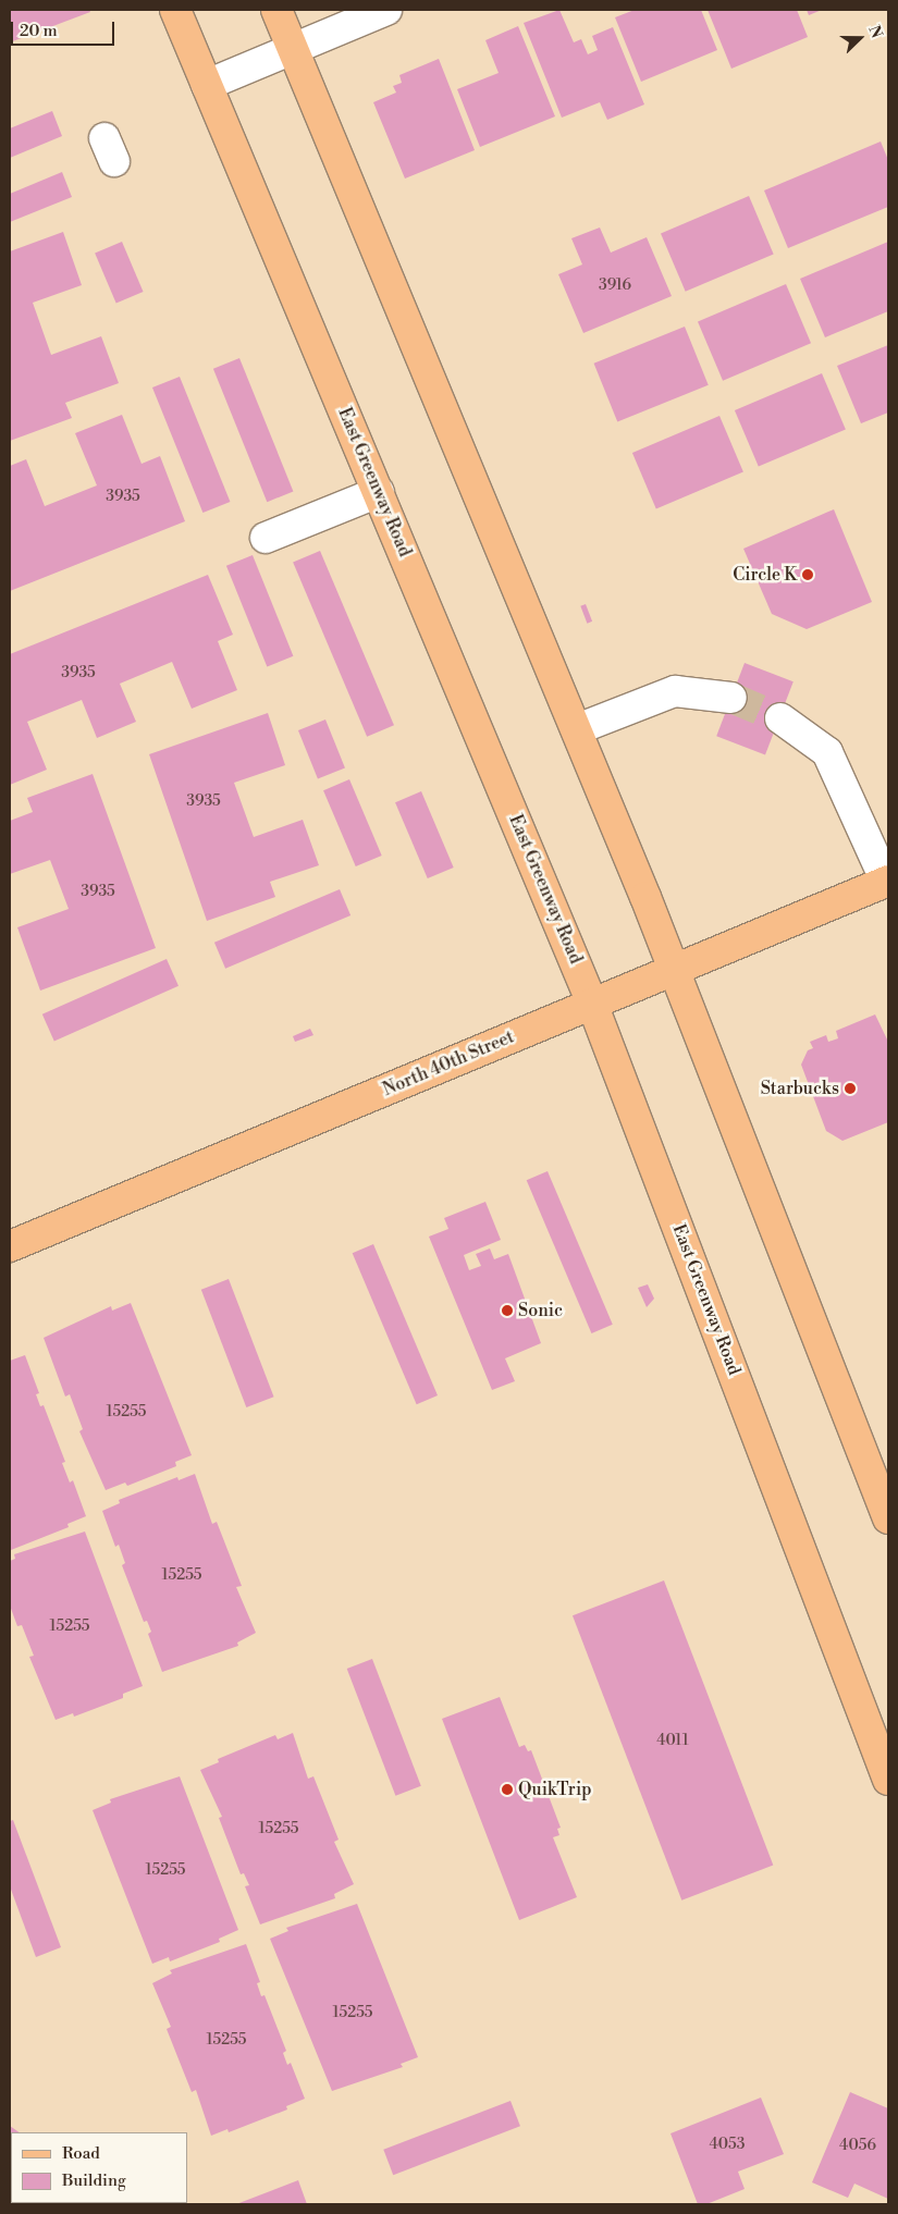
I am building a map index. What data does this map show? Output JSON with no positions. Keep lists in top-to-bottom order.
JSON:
{
  "streets": {
    "main road": ["East Greenway Road", "North 40th Street"]
  },
  "crossings": [
    ["East Greenway Road", "North 40th Street"]
  ],
  "places": [
    "Circle K",
    "Starbucks",
    "Sonic",
    "QuikTrip"
  ],
  "house_numbers": [
    "3916",
    "3935",
    "3935",
    "3935",
    "3935",
    "15255",
    "15255",
    "15255",
    "4011",
    "15255",
    "15255",
    "15255",
    "15255",
    "4053",
    "4056"
  ],
  "legend": ["Road", "Building"],
  "scale_bar": "20 m",
  "north": "right"
}
